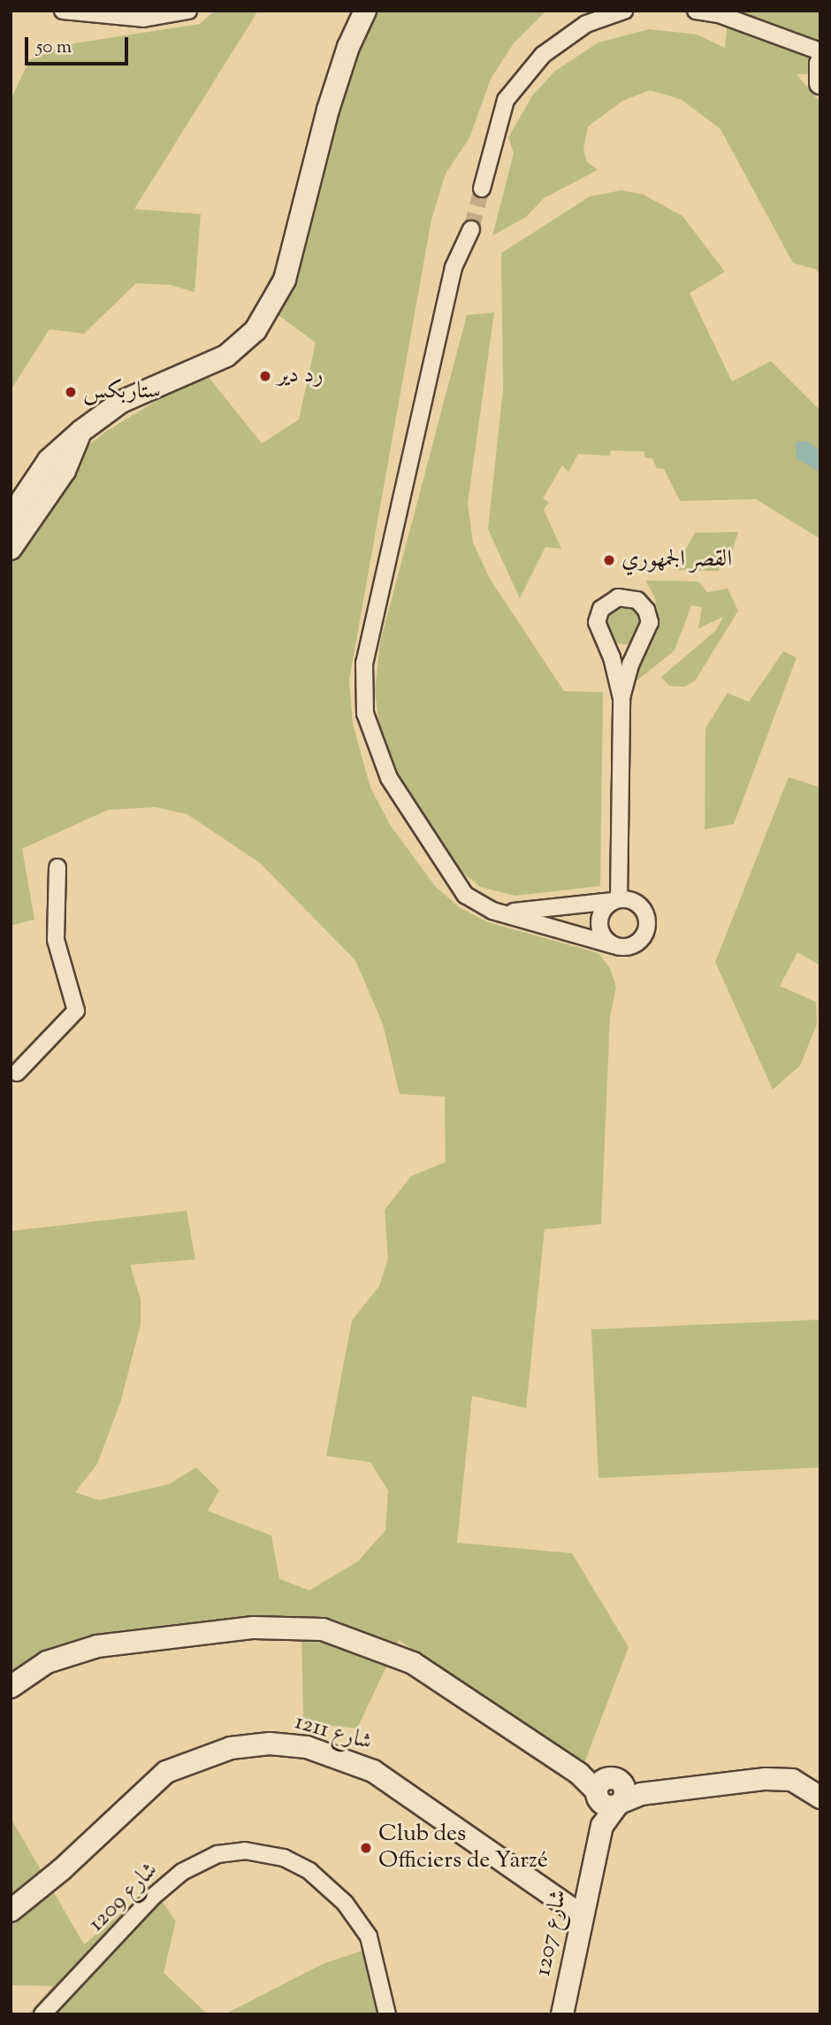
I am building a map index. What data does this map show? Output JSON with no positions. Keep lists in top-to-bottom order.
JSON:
{
  "streets": {
    "main road": ["شارع 1211", "شارع 1207"],
    "street": ["شارع 1209"]
  },
  "crossings": [
    ["شارع 1211", "شارع 1207"]
  ],
  "places": [
    "رد دير",
    "ستاربكس",
    "القصر الجمهوري",
    "Club des Officiers de Yarzé"
  ],
  "scale_bar": "50 m"
}
